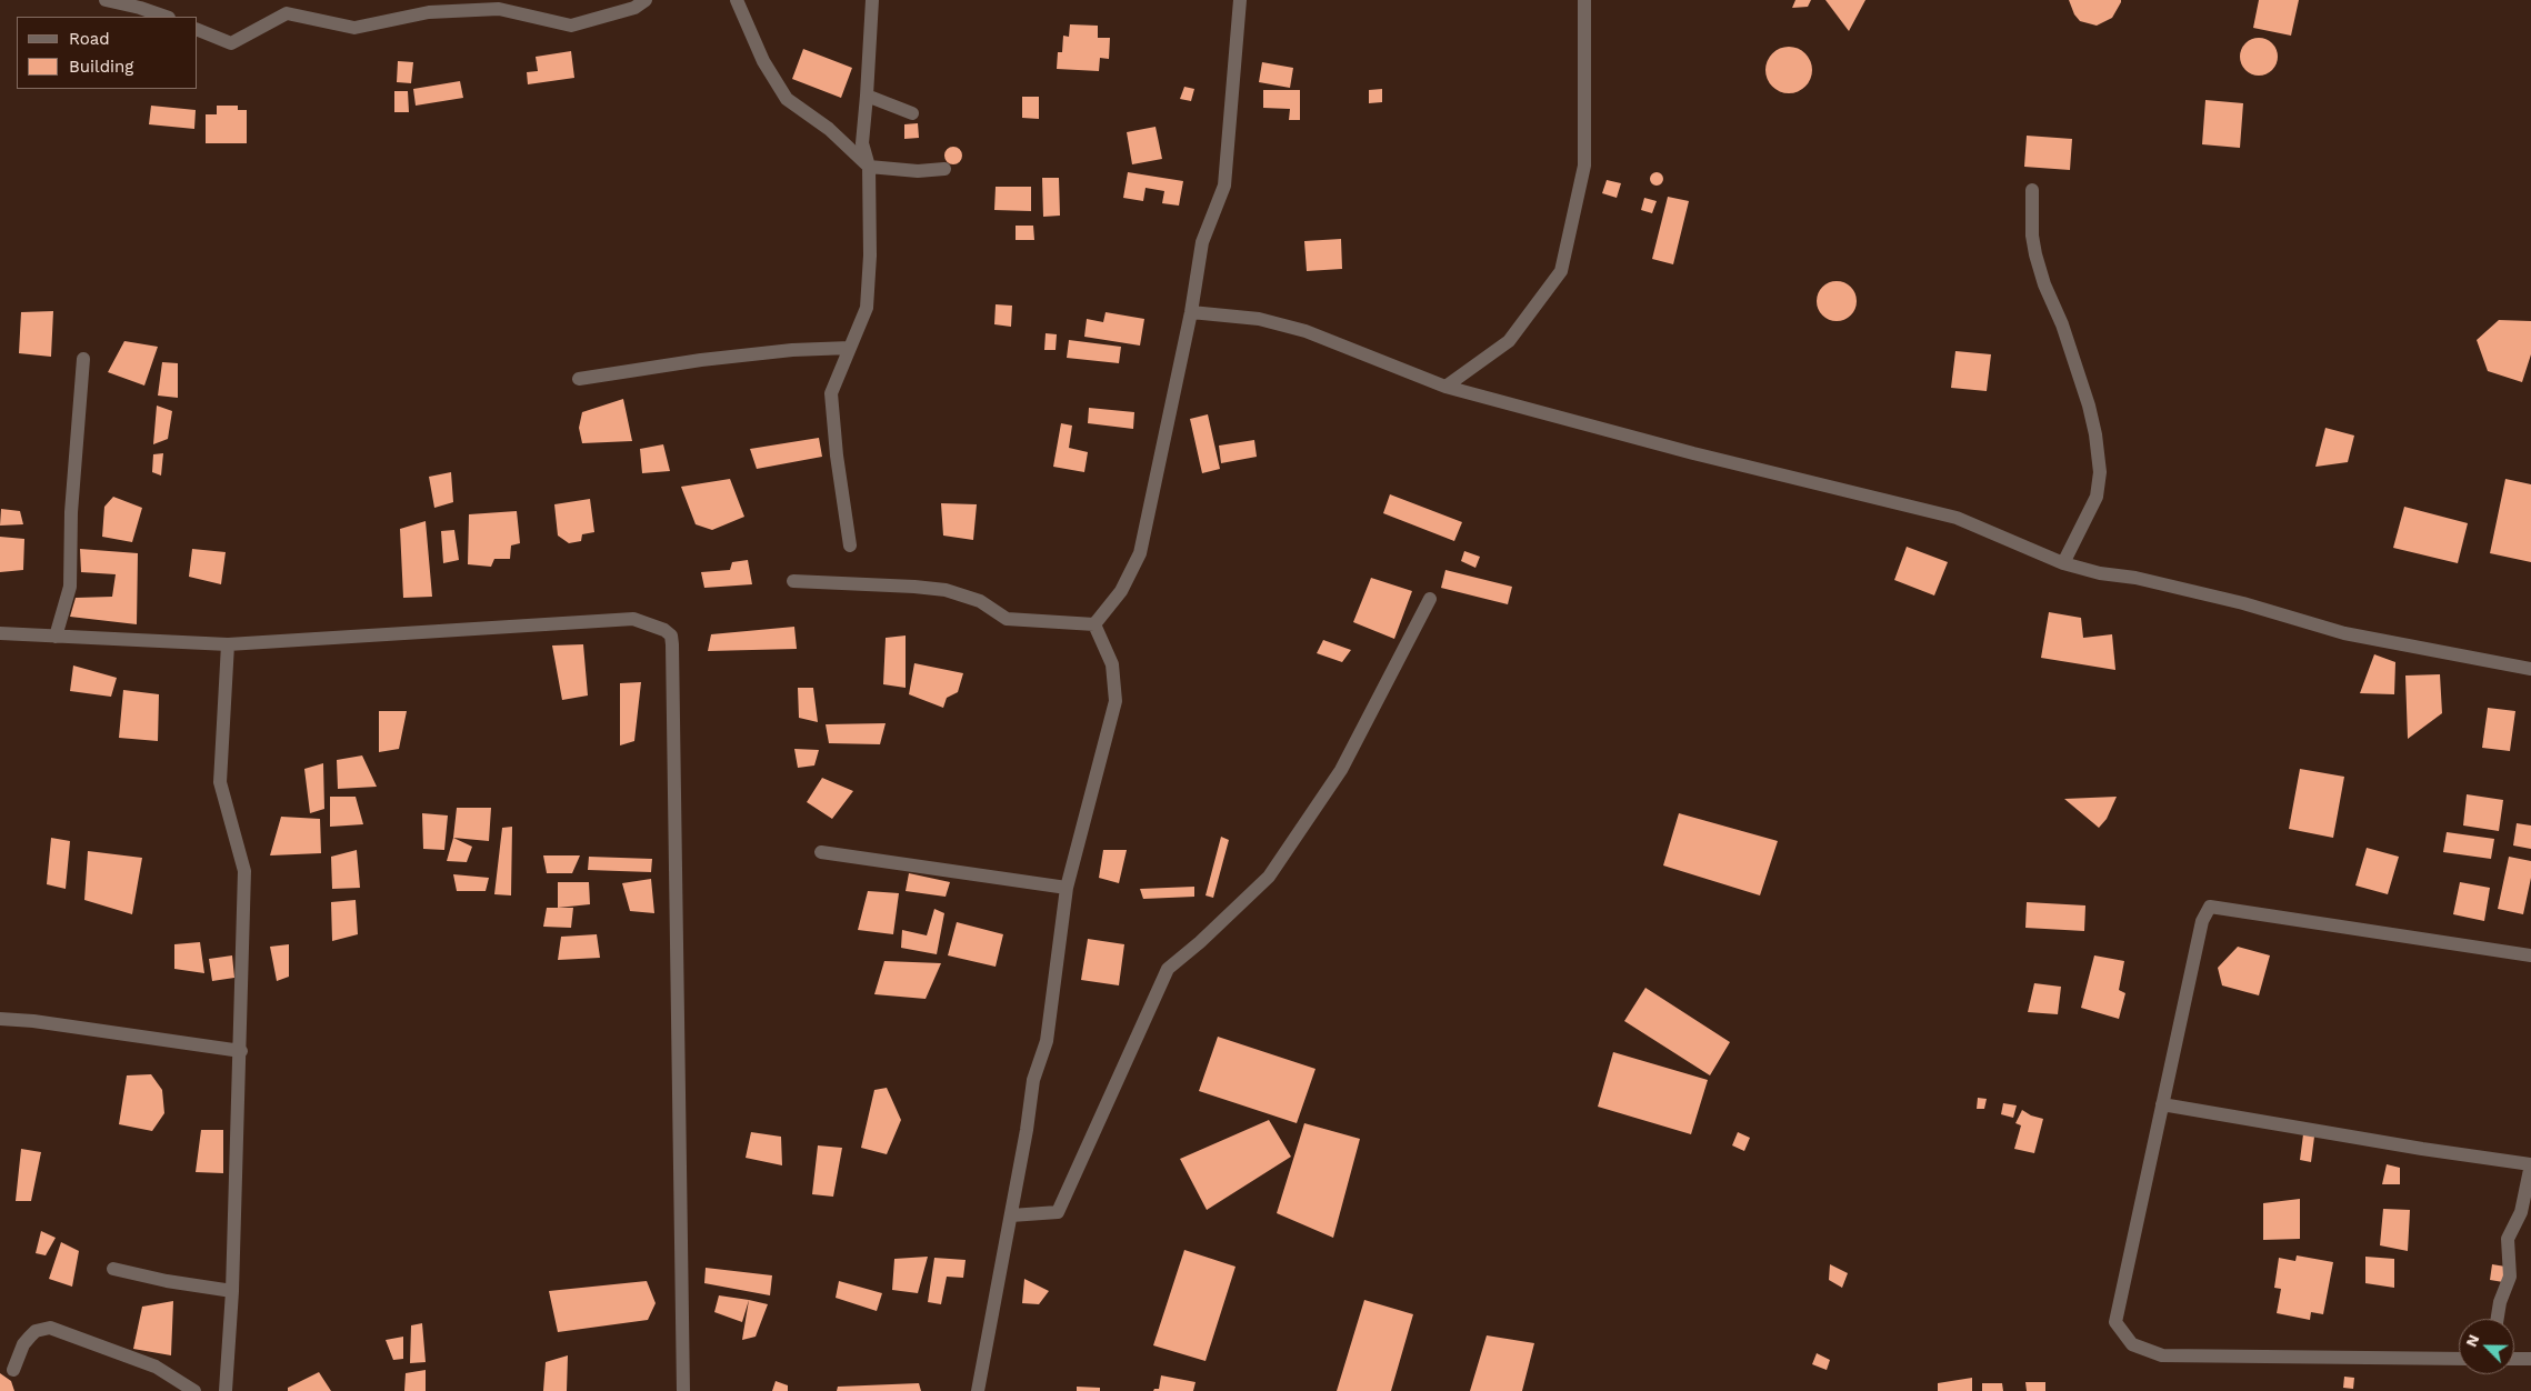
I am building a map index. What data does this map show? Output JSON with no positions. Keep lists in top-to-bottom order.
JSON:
{
  "legend": ["Road", "Building"],
  "north": "top left"
}
